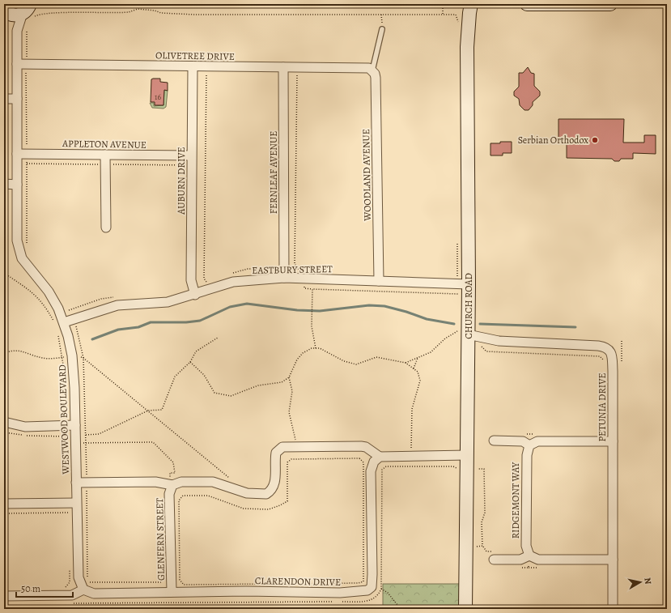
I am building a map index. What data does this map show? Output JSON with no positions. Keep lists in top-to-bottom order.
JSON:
{
  "streets": {
    "main road": ["CHURCH ROAD"],
    "street": [
      "OLIVETREE DRIVE",
      "APPLETON AVENUE",
      "FERNLEAF AVENUE",
      "WOODLAND AVENUE",
      "AUBURN DRIVE",
      "EASTBURY STREET",
      "PETUNIA DRIVE",
      "WESTWOOD BOULEVARD",
      "RIDGEMONT WAY",
      "GLENFERN STREET",
      "CLARENDON DRIVE"
    ]
  },
  "crossings": [
    ["OLIVETREE DRIVE", "FERNLEAF AVENUE"],
    ["OLIVETREE DRIVE", "WOODLAND AVENUE"],
    ["OLIVETREE DRIVE", "AUBURN DRIVE"],
    ["OLIVETREE DRIVE", "WESTWOOD BOULEVARD"],
    ["APPLETON AVENUE", "AUBURN DRIVE"],
    ["APPLETON AVENUE", "WESTWOOD BOULEVARD"],
    ["FERNLEAF AVENUE", "EASTBURY STREET"],
    ["WOODLAND AVENUE", "EASTBURY STREET"],
    ["AUBURN DRIVE", "EASTBURY STREET"],
    ["EASTBURY STREET", "CHURCH ROAD"],
    ["EASTBURY STREET", "WESTWOOD BOULEVARD"],
    ["CHURCH ROAD", "PETUNIA DRIVE"],
    ["WESTWOOD BOULEVARD", "CLARENDON DRIVE"],
    ["GLENFERN STREET", "CLARENDON DRIVE"]
  ],
  "places": ["Serbian Orthodox"],
  "house_numbers": ["16"],
  "scale_bar": "50 m",
  "north": "right"
}
